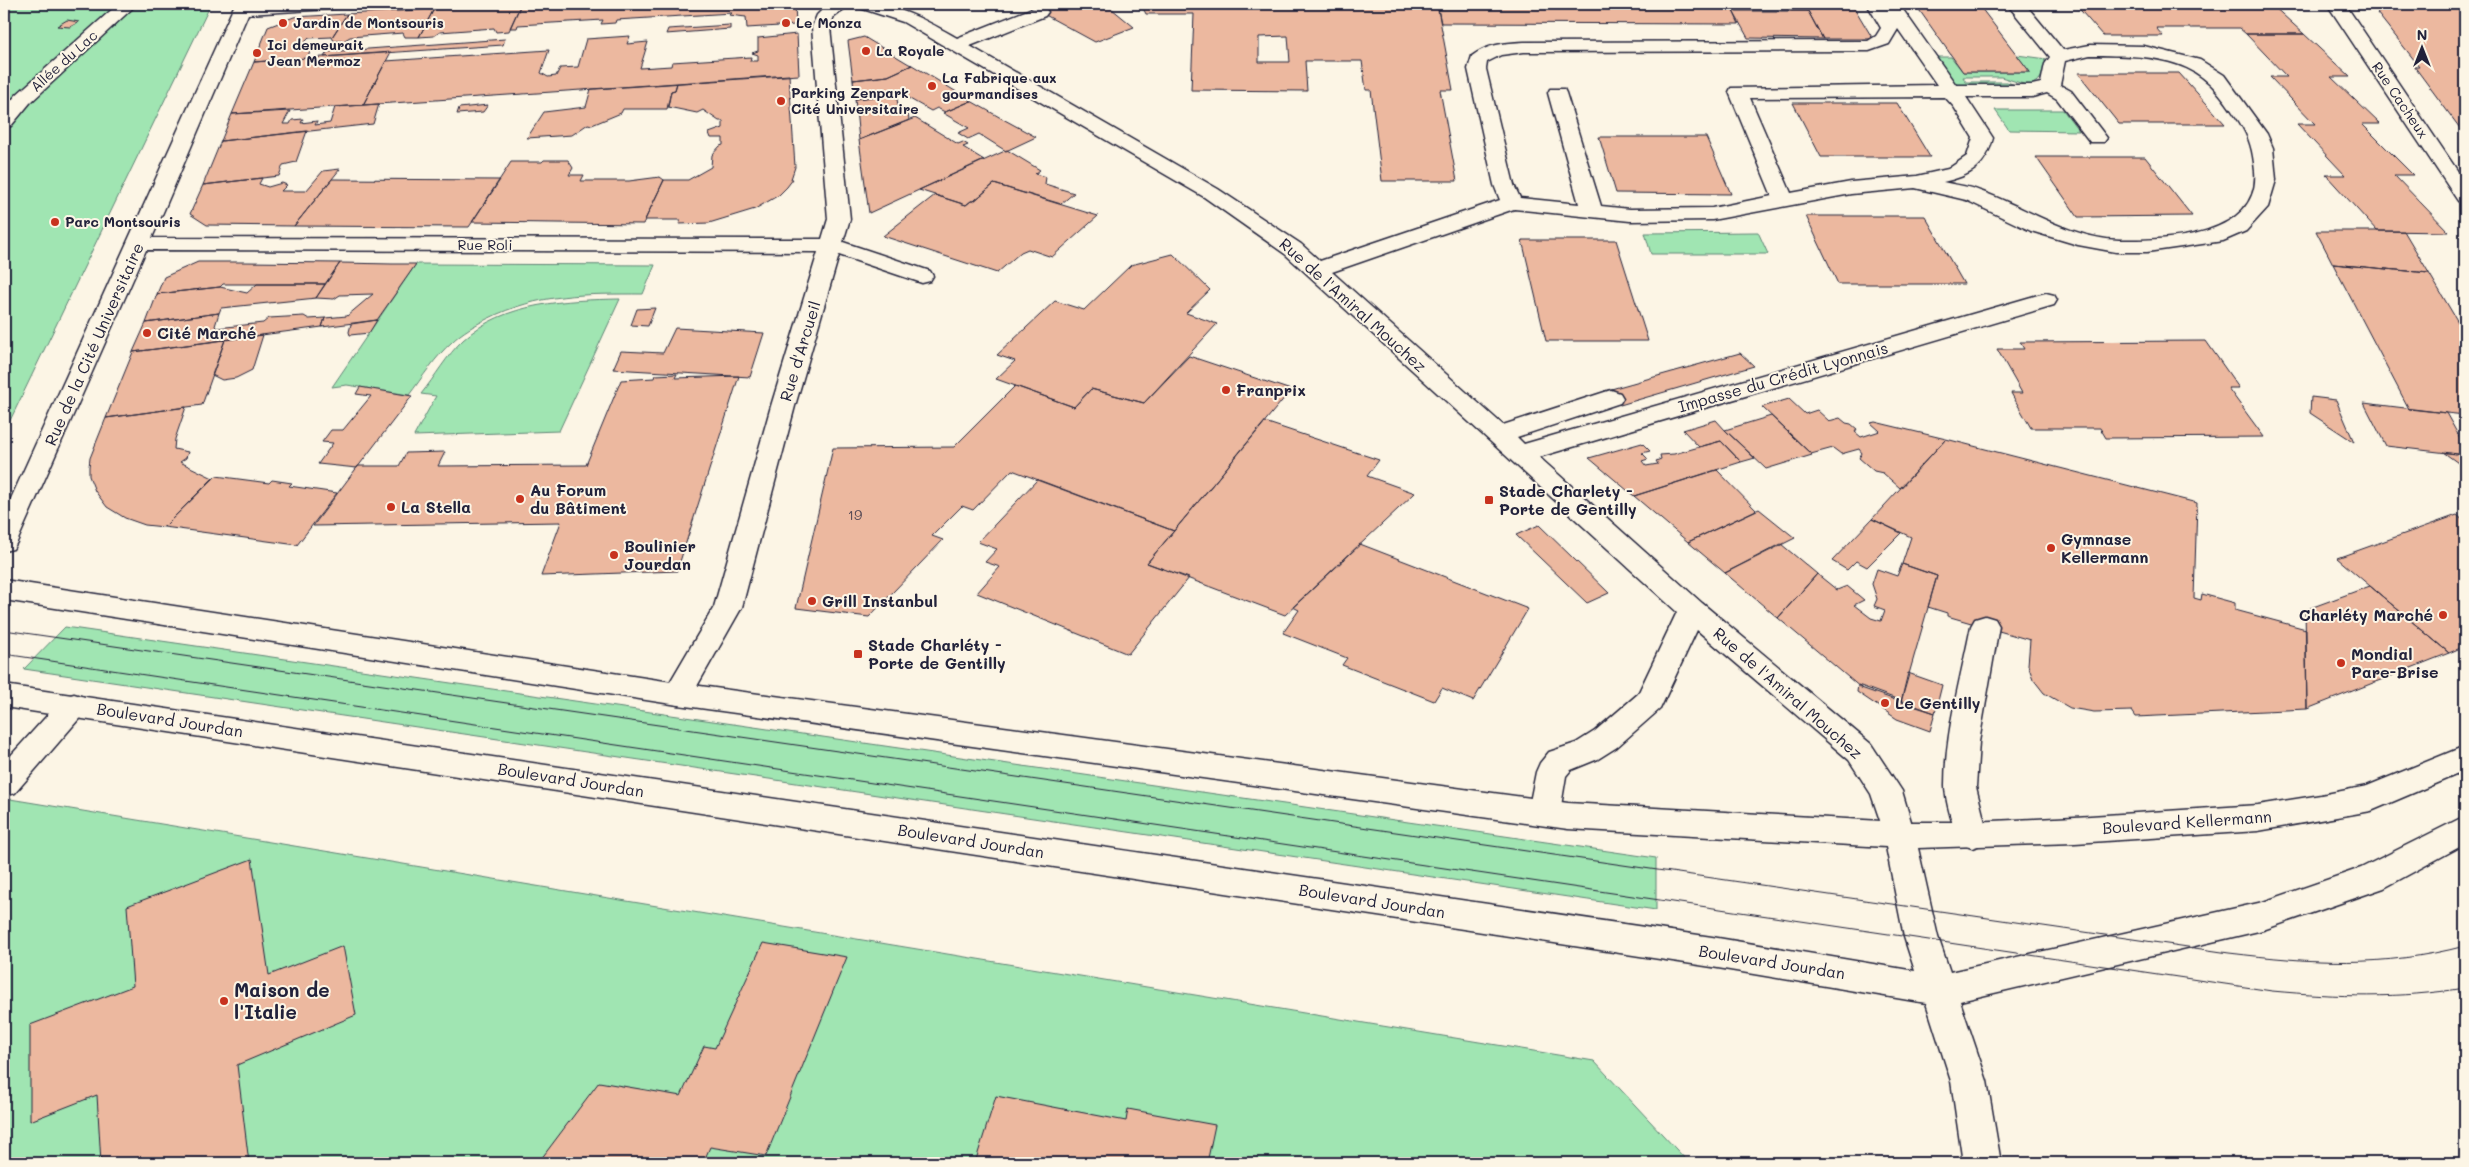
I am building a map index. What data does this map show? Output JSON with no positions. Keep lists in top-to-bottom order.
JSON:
{
  "streets": {
    "street": [
      "Allée du Lac",
      "Rue Cacheux",
      "Rue Roli",
      "Rue de l'Amiral Mouchez",
      "Rue de la Cité Universitaire",
      "Rue d'Arcueil",
      "Impasse du Crédit Lyonnais",
      "Boulevard Jourdan",
      "Boulevard Kellermann"
    ]
  },
  "crossings": [
    ["Rue Roli", "Rue de la Cité Universitaire"],
    ["Rue Roli", "Rue d'Arcueil"],
    ["Rue de l'Amiral Mouchez", "Impasse du Crédit Lyonnais"],
    ["Rue de l'Amiral Mouchez", "Boulevard Jourdan"],
    ["Rue de l'Amiral Mouchez", "Boulevard Kellermann"]
  ],
  "places": {
    "other": [
      "Jardin de Montsouris",
      "Le Monza",
      "La Royale",
      "Ici demeurait Jean Mermoz",
      "La Fabrique aux gourmandises",
      "Parking Zenpark Cité Universitaire",
      "Parc Montsouris",
      "Cité Marché",
      "Franprix",
      "Au Forum du Bâtiment",
      "La Stella",
      "Gymnase Kellermann",
      "Boulinier Jourdan",
      "Grill Instanbul",
      "Charléty Marché",
      "Mondial Pare-Brise",
      "Le Gentilly",
      "Maison de l'Italie"
    ],
    "transit": ["Stade Charlety - Porte de Gentilly", "Stade Charléty - Porte de Gentilly"]
  },
  "house_numbers": ["19"],
  "north": "top"
}
